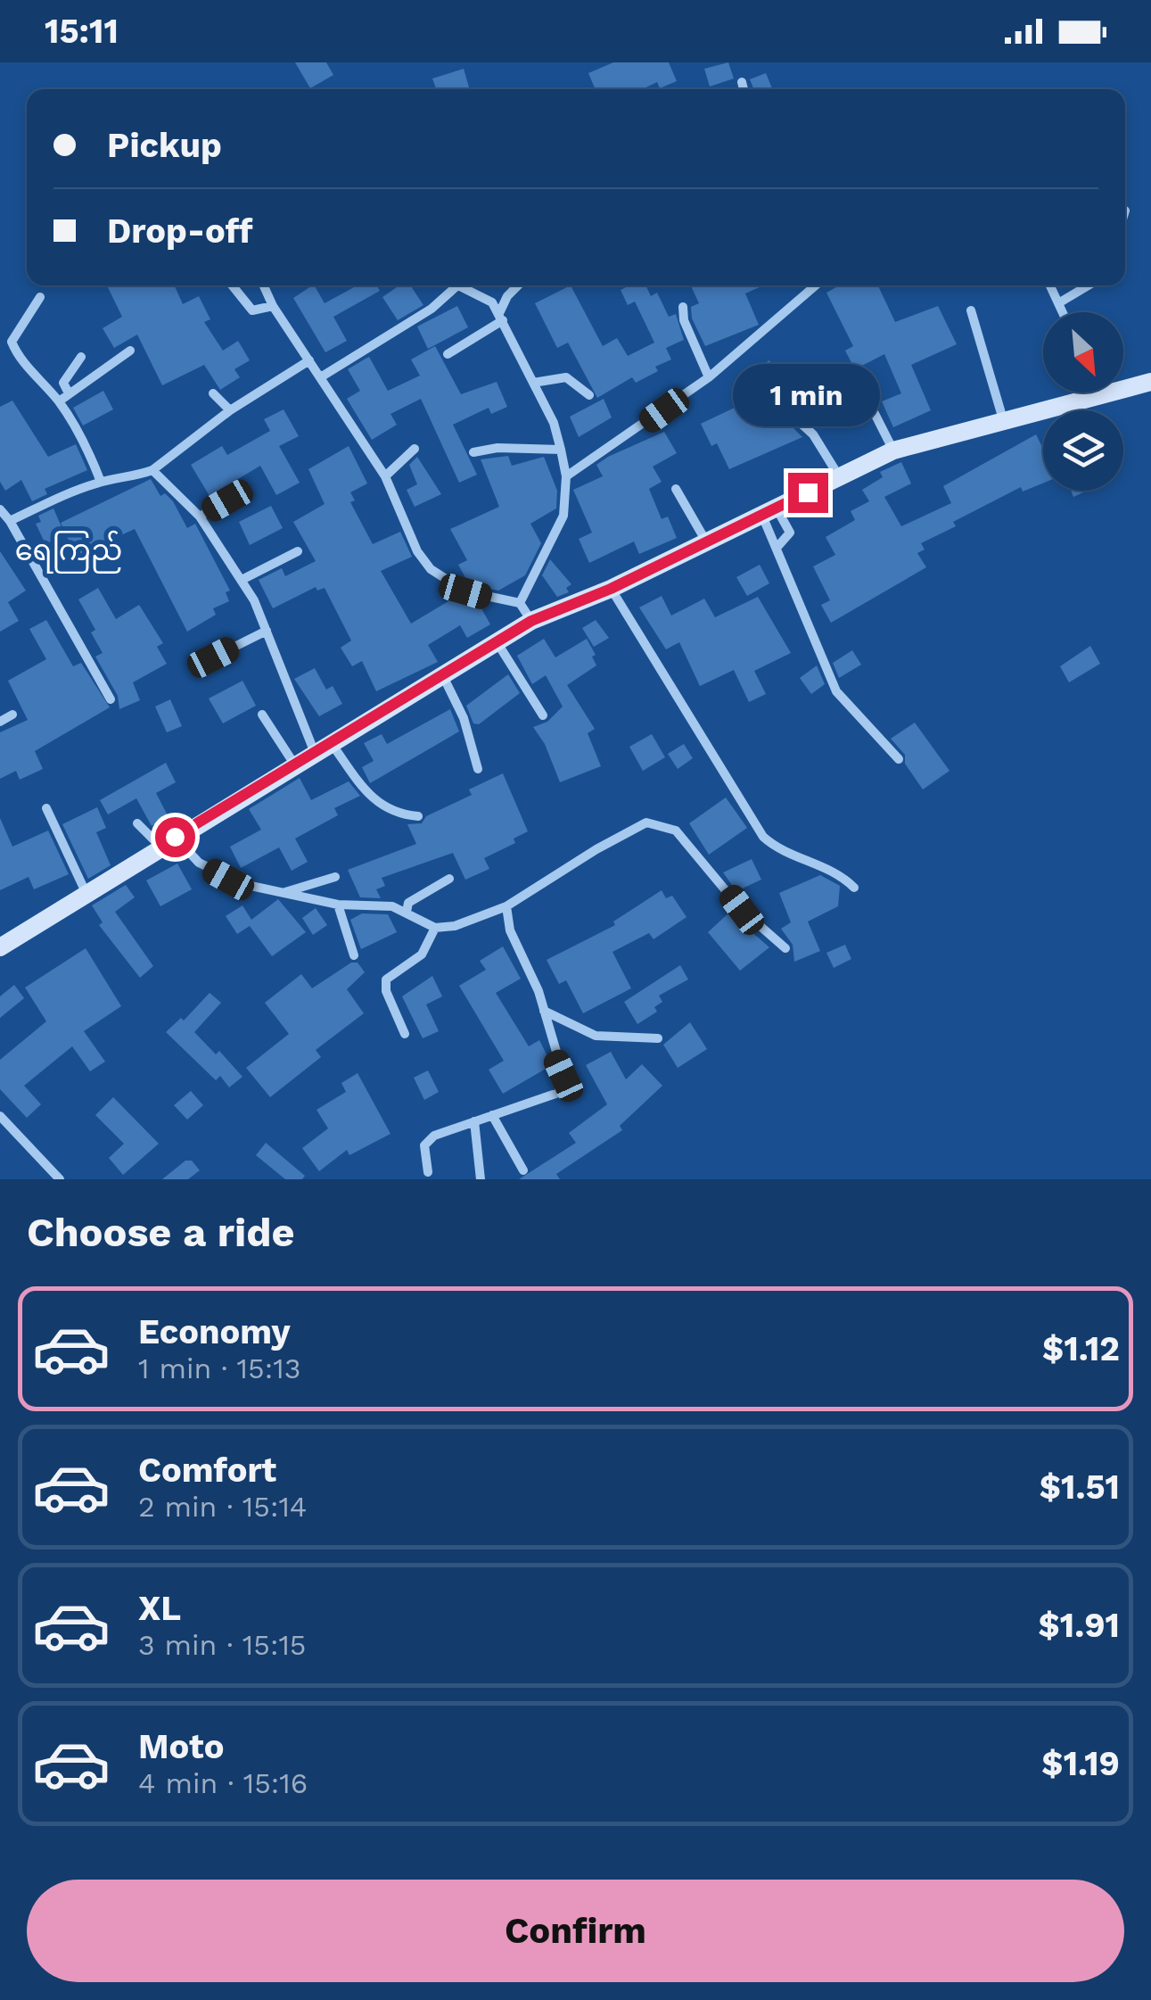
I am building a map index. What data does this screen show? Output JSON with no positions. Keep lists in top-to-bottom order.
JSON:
{
  "districts": ["ရေကြည်"],
  "north": "bottom right",
  "page": {
    "status": "15:11",
    "banner": ["Pickup", "Drop-off"],
    "bubble": "1 min",
    "heading": "Choose a ride",
    "list": [
      {
        "name": "Economy",
        "note": "1 min · 15:13",
        "value": "$1.12"
      },
      {
        "name": "Comfort",
        "note": "2 min · 15:14",
        "value": "$1.51"
      },
      {
        "name": "XL",
        "note": "3 min · 15:15",
        "value": "$1.91"
      },
      {
        "name": "Moto",
        "note": "4 min · 15:16",
        "value": "$1.19"
      }
    ],
    "buttons": "Confirm"
  }
}
